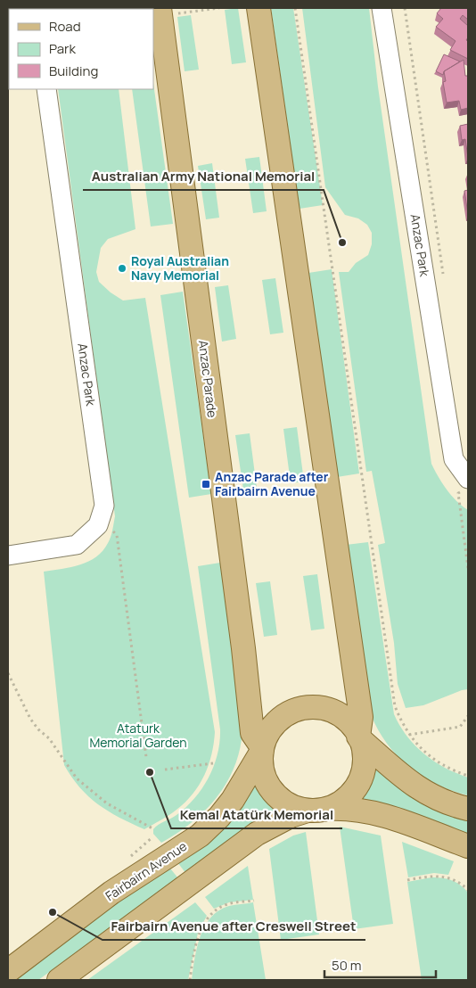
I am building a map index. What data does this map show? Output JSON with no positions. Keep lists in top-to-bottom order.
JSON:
{
  "streets": {
    "main road": ["Anzac Parade", "Fairbairn Avenue"],
    "street": ["Anzac Park"]
  },
  "crossings": [
    ["Anzac Parade", "Fairbairn Avenue"]
  ],
  "parks": ["Ataturk Memorial Garden"],
  "places": {
    "other": [
      "Australian Army National Memorial",
      "Royal Australian Navy Memorial",
      "Kemal Atatürk Memorial",
      "Fairbairn Avenue after Creswell Street"
    ],
    "transit": ["Anzac Parade after Fairbairn Avenue"]
  },
  "legend": ["Road", "Park", "Building"],
  "scale_bar": "50 m"
}
